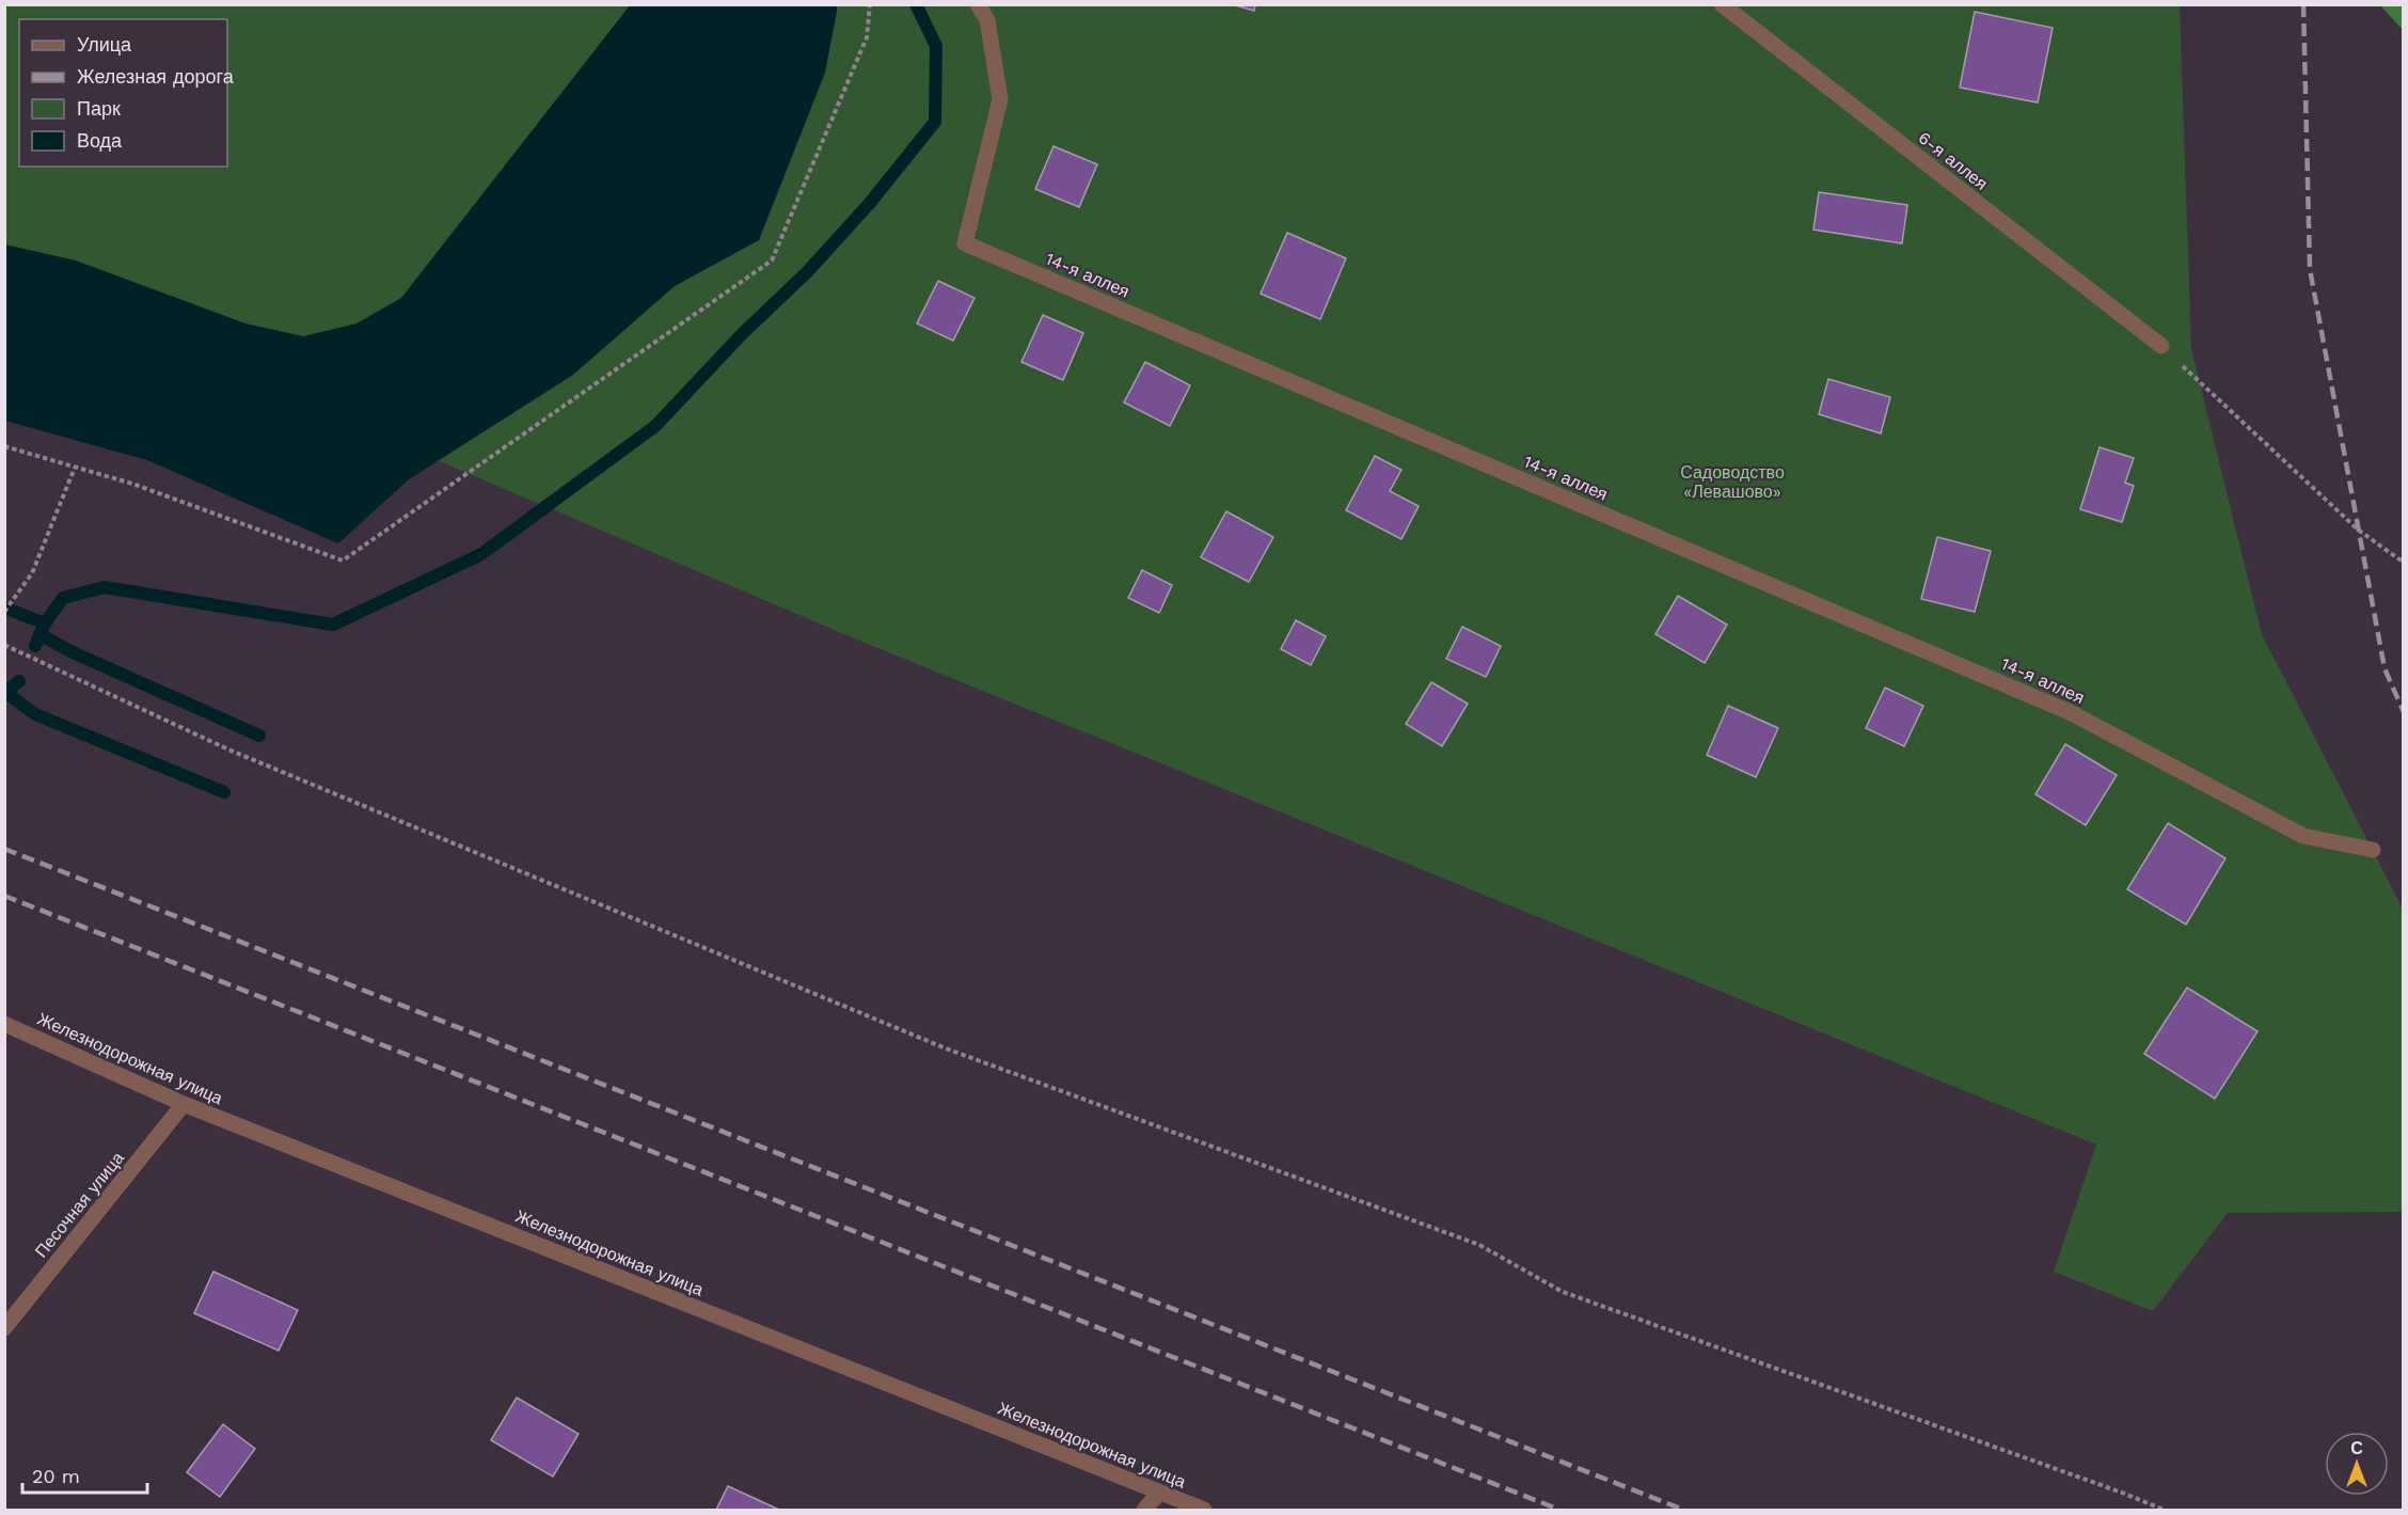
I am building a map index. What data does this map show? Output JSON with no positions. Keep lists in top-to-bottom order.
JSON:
{
  "streets": {
    "street": [
      "6-я аллея",
      "14-я аллея",
      "Железнодорожная улица",
      "Песочная улица"
    ]
  },
  "crossings": [
    ["Железнодорожная улица", "Песочная улица"]
  ],
  "parks": ["Садоводство «Левашово»"],
  "legend": [
    "Улица",
    "Железная дорога",
    "Парк",
    "Вода"
  ],
  "scale_bar": "20 m",
  "north": "top"
}
